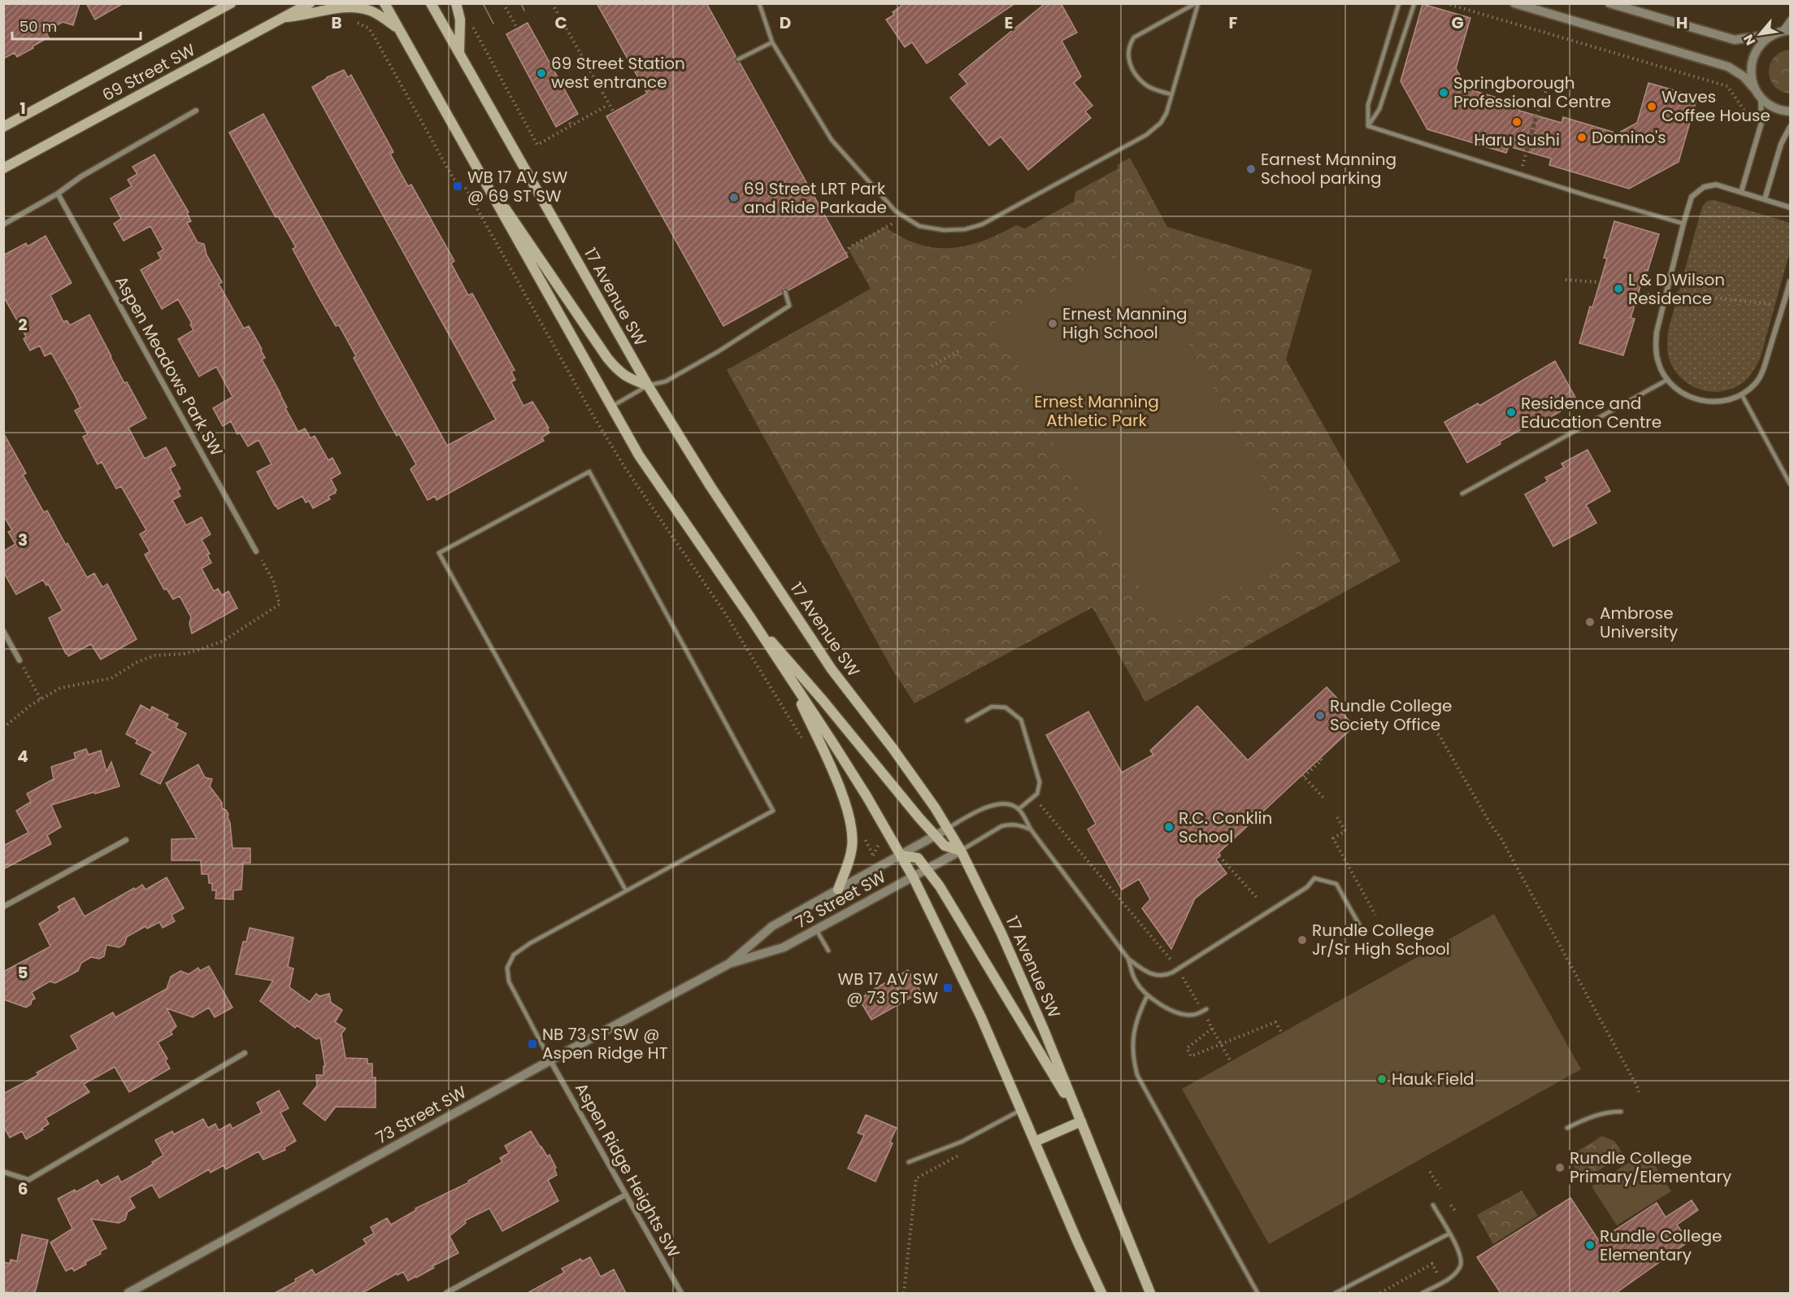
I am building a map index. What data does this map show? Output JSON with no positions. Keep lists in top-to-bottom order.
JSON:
{
  "streets": {
    "main road": ["69 Street SW", "17 Avenue SW"],
    "street": ["Aspen Meadows Park SW", "73 Street SW", "Aspen Ridge Heights SW"]
  },
  "crossings": [
    ["17 Avenue SW", "73 Street SW"],
    ["73 Street SW", "Aspen Ridge Heights SW"]
  ],
  "parks": ["Ernest Manning Athletic Park"],
  "places": {
    "other": [
      "69 Street Station west entrance",
      "Springborough Professional Centre",
      "Waves Coffee House",
      "Haru Sushi",
      "Domino's",
      "Earnest Manning School parking",
      "69 Street LRT Park and Ride Parkade",
      "L & D Wilson Residence",
      "Ernest Manning High School",
      "Residence and Education Centre",
      "Ambrose University",
      "Rundle College Society Office",
      "R.C. Conklin School",
      "Rundle College Jr/Sr High School",
      "Hauk Field",
      "Rundle College Primary/Elementary",
      "Rundle College Elementary"
    ],
    "transit": ["WB 17 AV SW @ 69 ST SW", "WB 17 AV SW @ 73 ST SW", "NB 73 ST SW @ Aspen Ridge HT"]
  },
  "scale_bar": "50 m",
  "north": "bottom left",
  "grid": {
    "columns": [
      "B",
      "C",
      "D",
      "E",
      "F",
      "G",
      "H"
    ],
    "rows": [
      "1",
      "2",
      "3",
      "4",
      "5",
      "6"
    ]
  }
}
